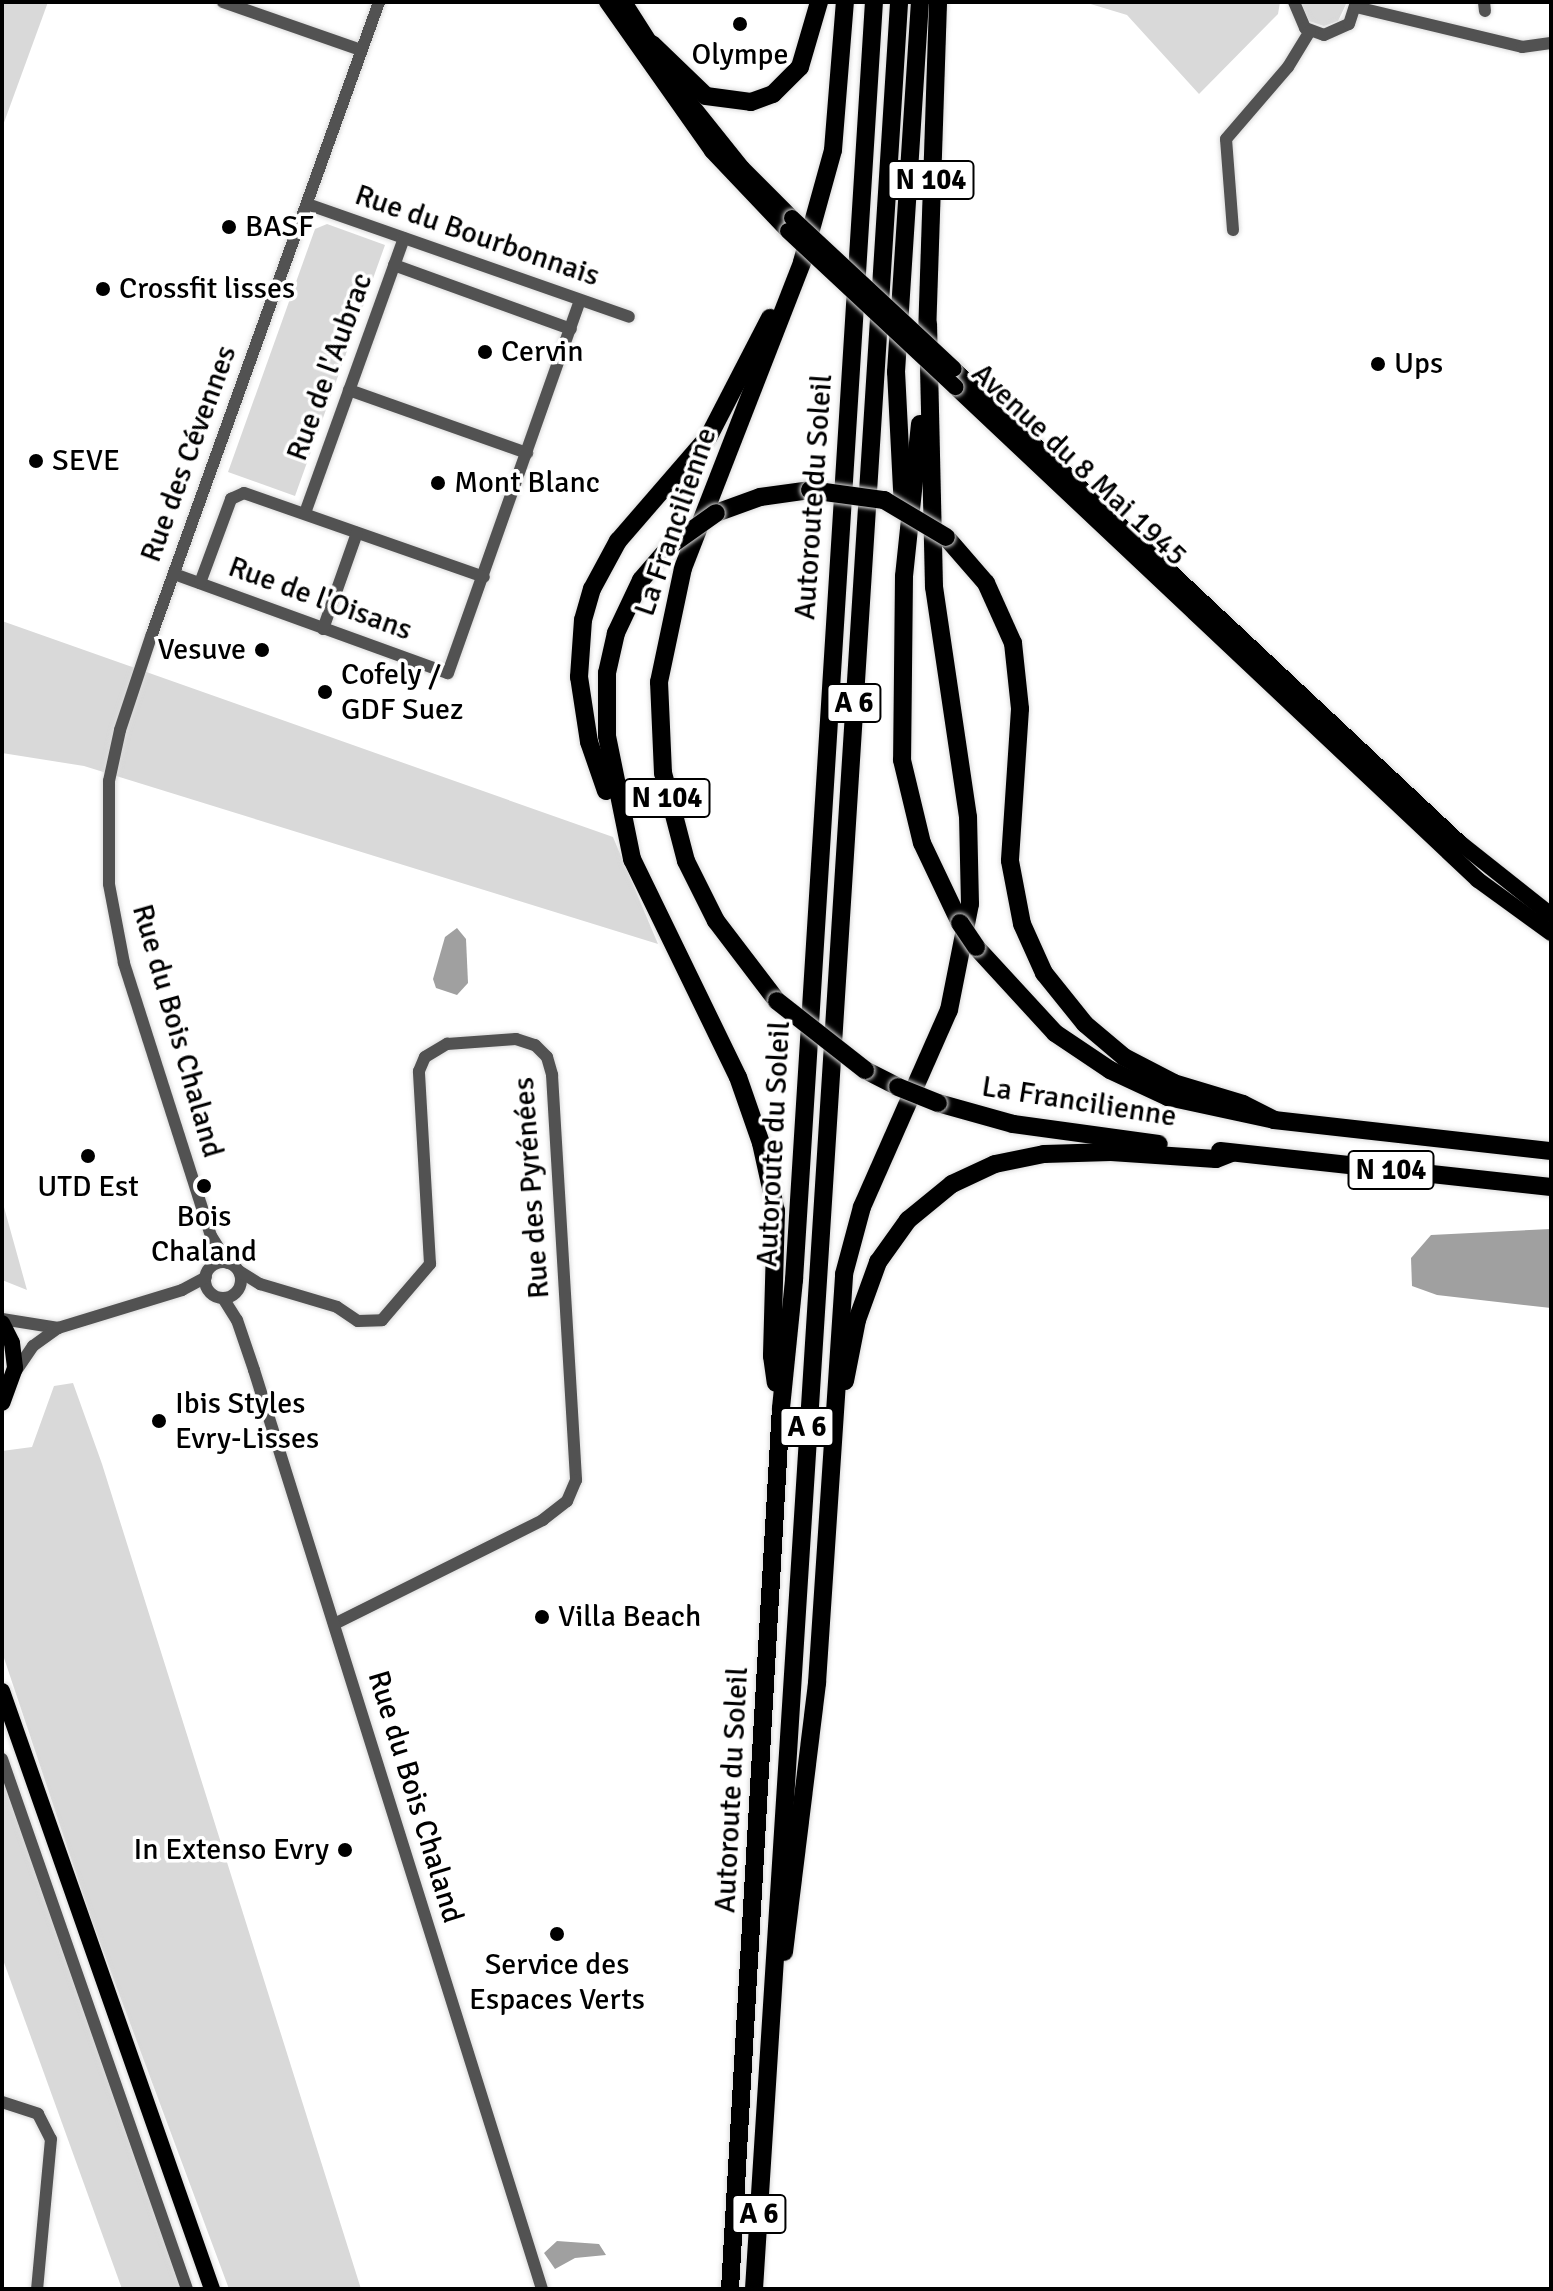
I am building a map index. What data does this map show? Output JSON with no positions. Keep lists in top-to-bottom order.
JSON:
{
  "streets": {
    "highway": [
      "N 104",
      "Autoroute du Soleil",
      "La Francilienne",
      "A 6"
    ],
    "main road": ["Avenue du 8 Mai 1945"],
    "street": [
      "Rue du Bourbonnais",
      "Rue de l'Aubrac",
      "Rue des Cévennes",
      "Rue de l'Oisans",
      "Rue du Bois Chaland",
      "Rue des Pyrénées"
    ]
  },
  "crossings": [
    ["Rue du Bourbonnais", "Rue de l'Aubrac"],
    ["Rue du Bourbonnais", "Rue des Cévennes"],
    ["Rue de l'Aubrac", "Rue des Cévennes"],
    ["Rue des Cévennes", "Rue de l'Oisans"],
    ["Rue des Cévennes", "Rue du Bois Chaland"],
    ["Rue du Bois Chaland", "Rue des Pyrénées"]
  ],
  "places": [
    "Olympe",
    "BASF",
    "Crossfit lisses",
    "Cervin",
    "Ups",
    "SEVE",
    "Mont Blanc",
    "Vesuve",
    "Cofely / GDF Suez",
    "UTD Est",
    "Bois Chaland",
    "Ibis Styles Evry-Lisses",
    "Villa Beach",
    "In Extenso Evry",
    "Service des Espaces Verts"
  ]
}
